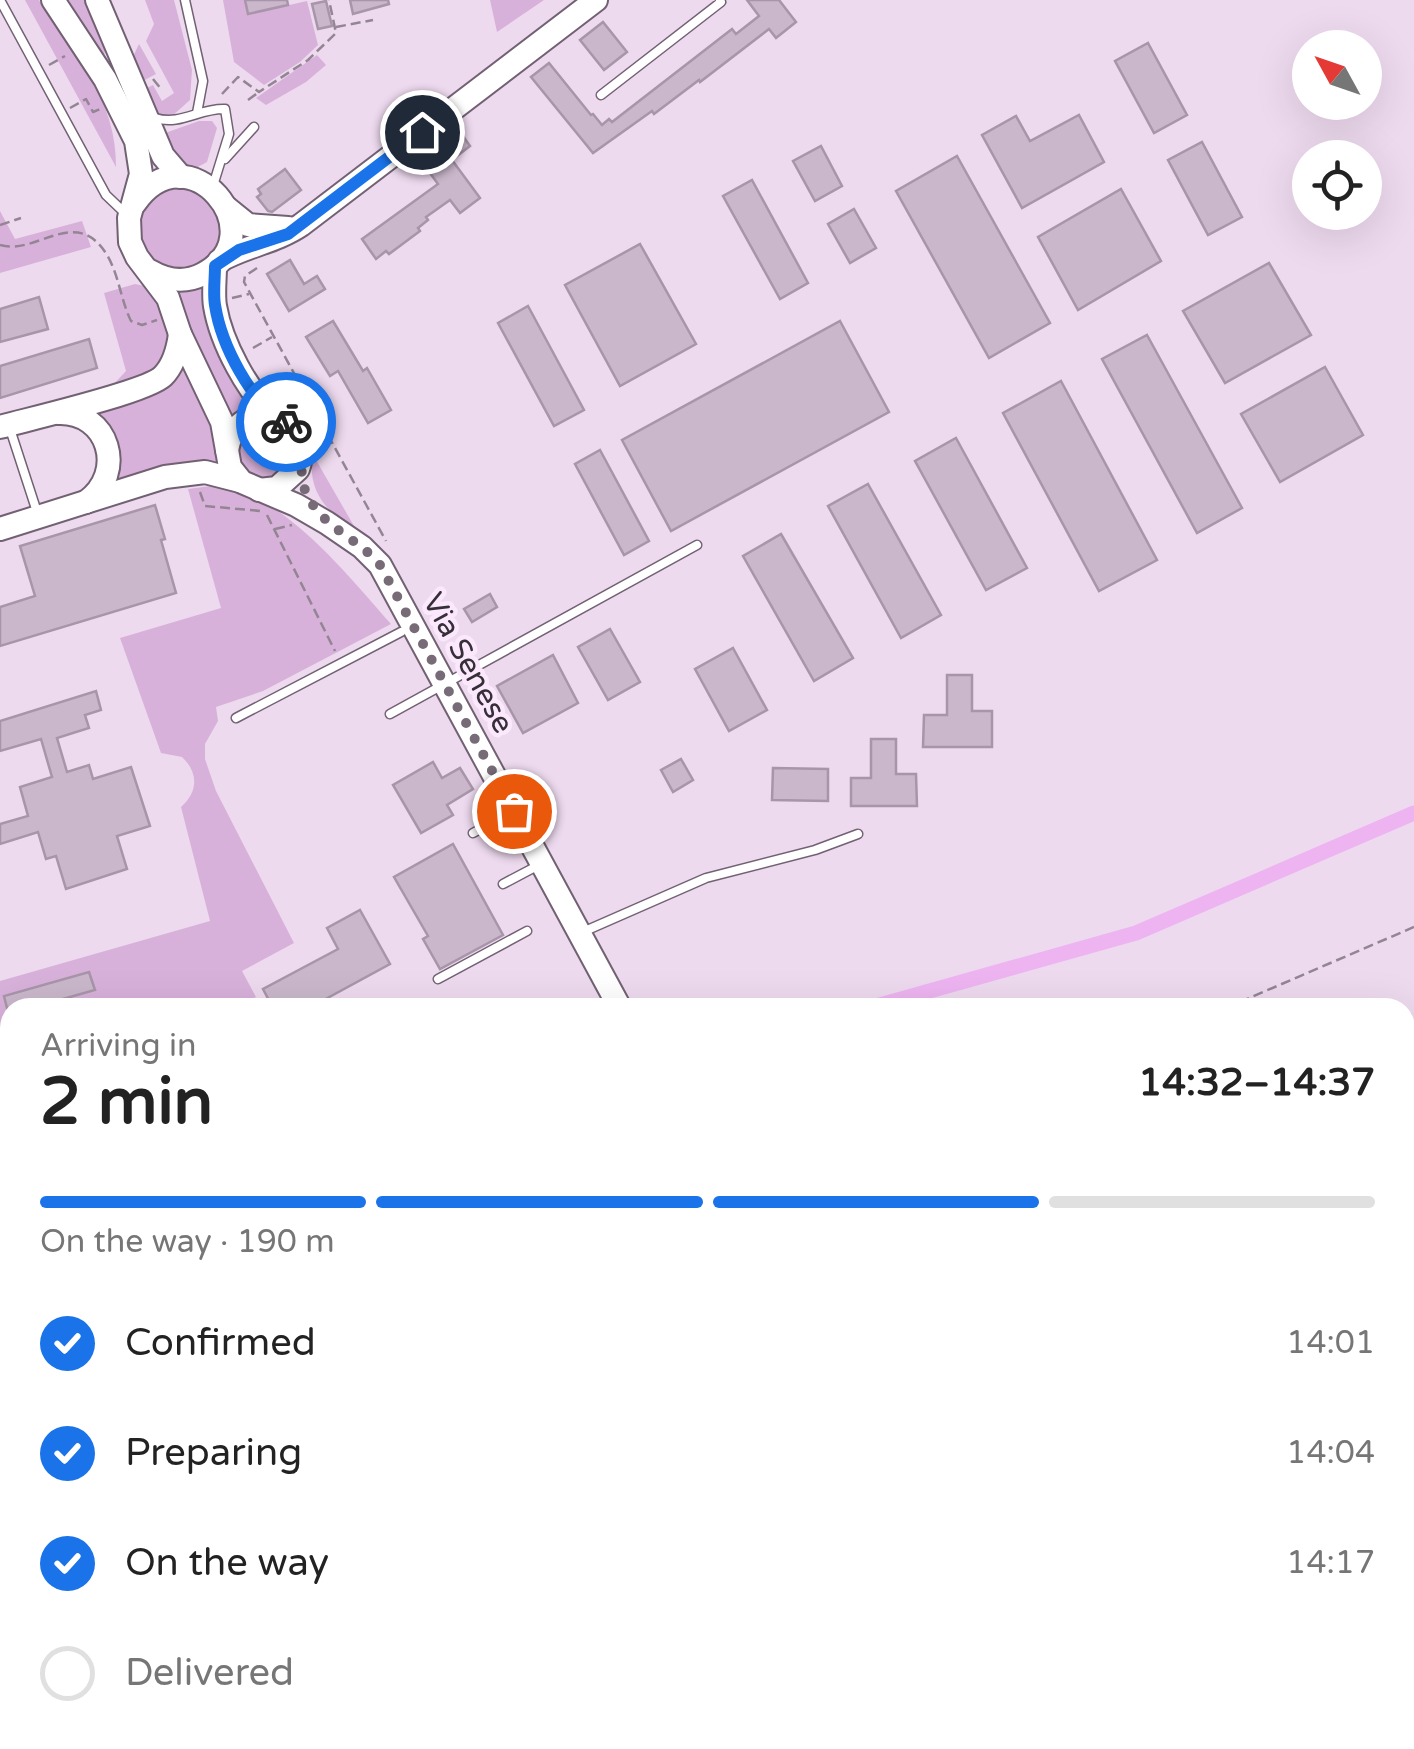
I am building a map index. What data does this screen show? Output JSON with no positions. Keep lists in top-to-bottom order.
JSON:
{
  "streets": {
    "main road": ["Via Senese"]
  },
  "north": "top left",
  "page": {
    "heading": ["2 min", "Arriving in", "14:32–14:37"],
    "bar": "On the way · 190 m",
    "list": [
      ["Confirmed", "14:01"],
      ["Preparing", "14:04"],
      ["On the way", "14:17"],
      "Delivered"
    ]
  }
}
